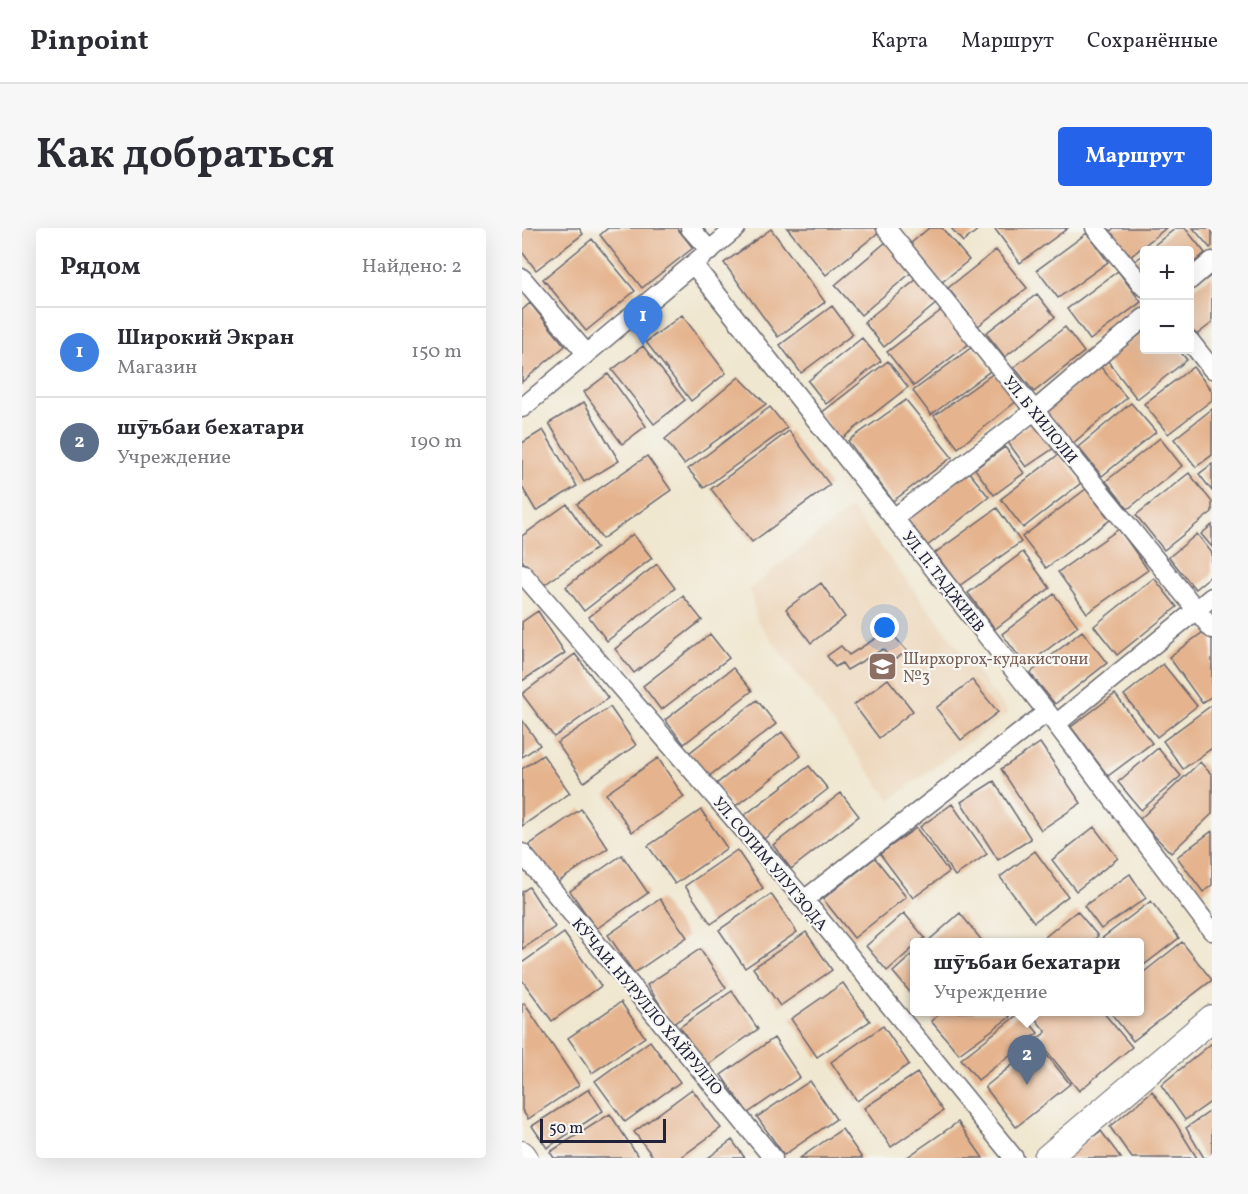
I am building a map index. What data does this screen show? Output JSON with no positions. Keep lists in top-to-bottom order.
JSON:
{
  "streets": {
    "street": [
      "УЛ. Б ХИЛОЛИ",
      "УЛ. П. ТАДЖИЕВ",
      "УЛ. СОТИМ УЛУГЗОДА",
      "КӮЧАИ. НУРУЛЛО ХАЙРУЛЛО"
    ]
  },
  "places": {
    "school or university": ["Ширхоргоҳ-кудакистони №3"]
  },
  "scale_bar": "50 m",
  "page": {
    "header": "Pinpoint",
    "nav": ["Карта", "Маршрут", "Сохранённые"],
    "title": "Как добраться",
    "buttons": "Маршрут",
    "heading": ["Рядом", "Найдено: 2"],
    "map_buttons": ["+", "−"],
    "pins": ["1", "2"],
    "list": [
      {
        "mark": "1",
        "name": "Широкий Экран",
        "note": "Магазин",
        "value": "150 m"
      },
      {
        "mark": "2",
        "name": "шӯъбаи бехатари",
        "note": "Учреждение",
        "value": "190 m"
      }
    ],
    "popup": ["шӯъбаи бехатари", "Учреждение"],
    "scale": "50 m"
  }
}
